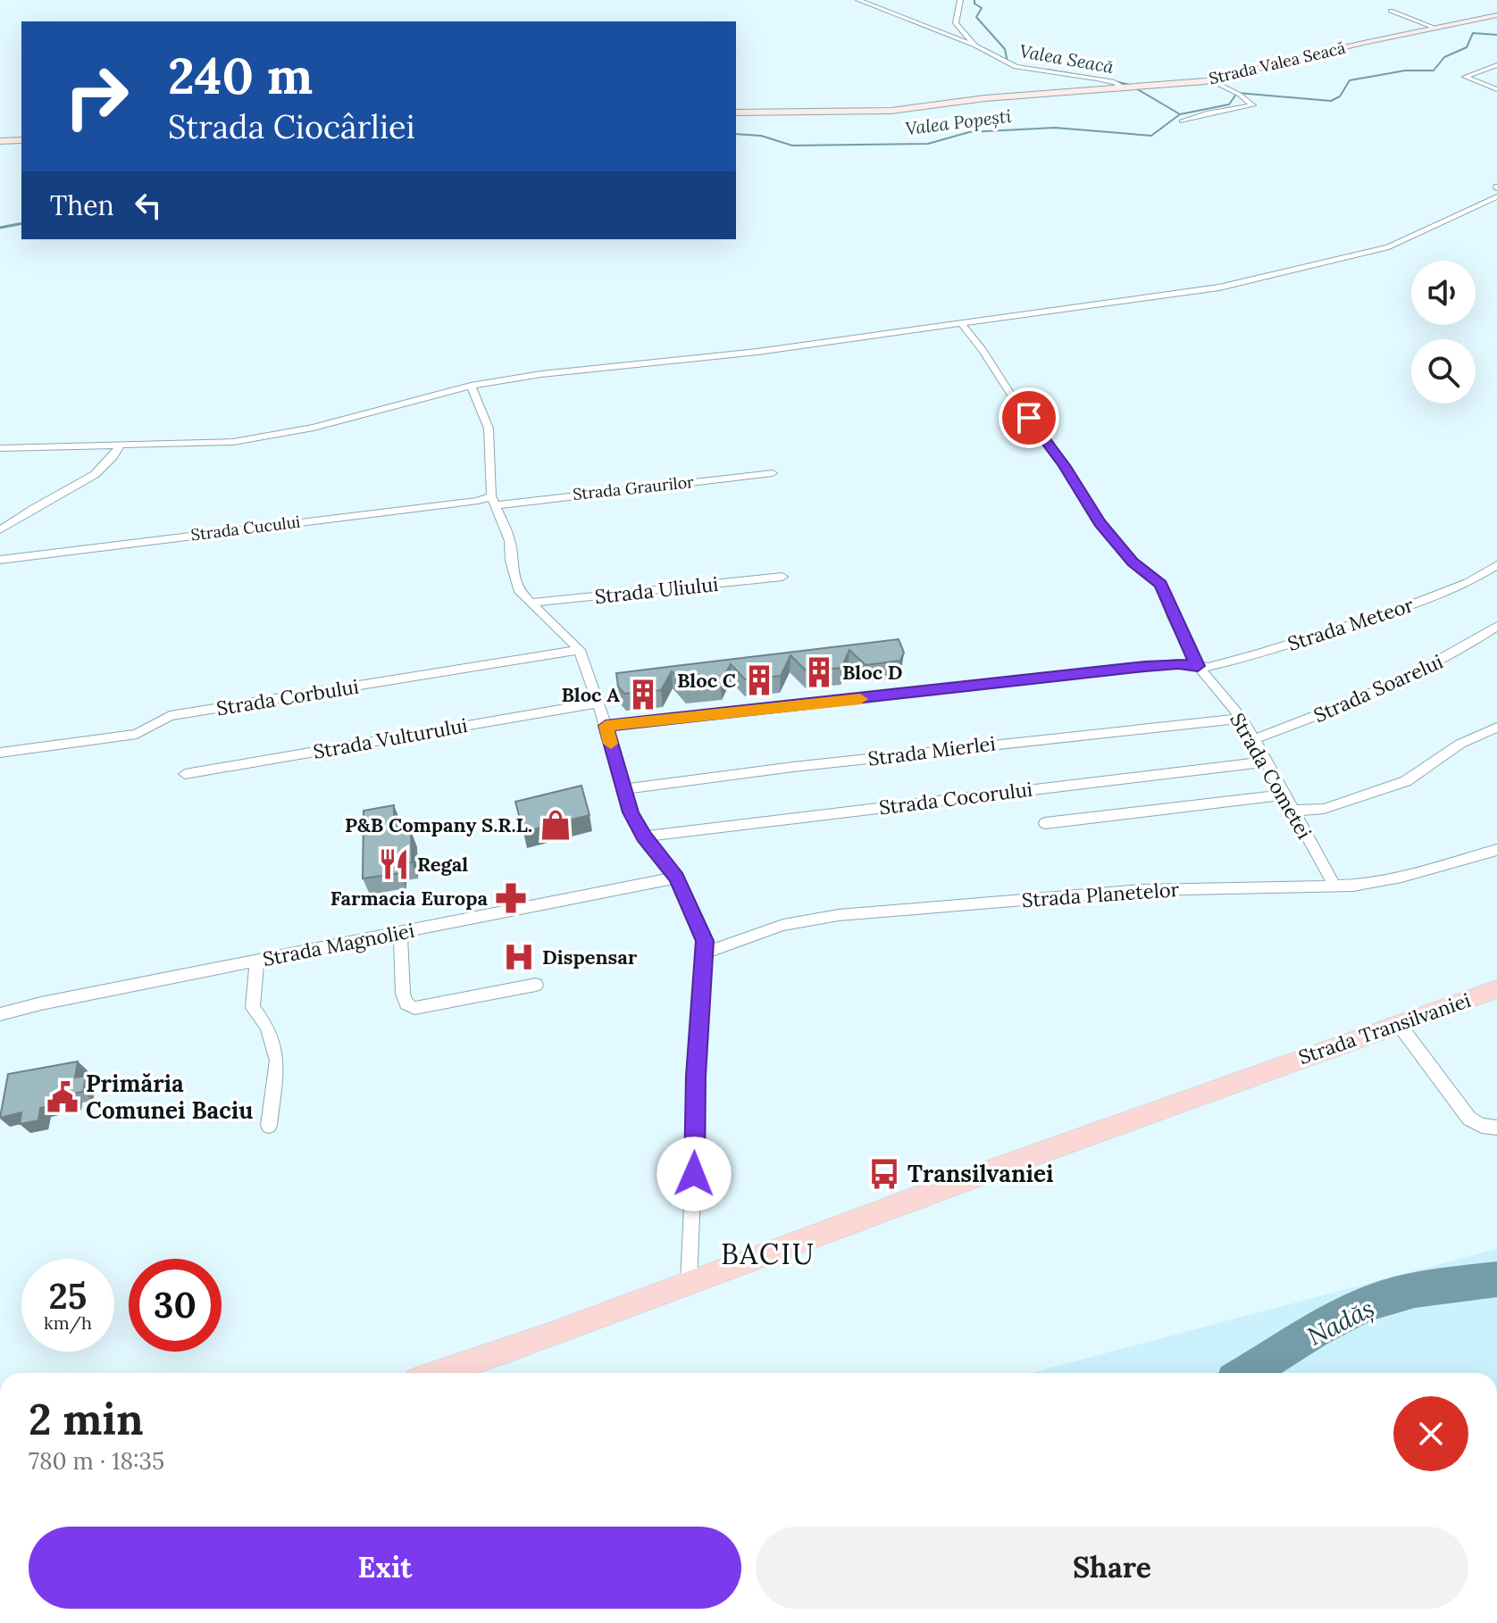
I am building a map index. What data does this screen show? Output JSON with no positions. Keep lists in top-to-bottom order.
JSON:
{
  "streets": {
    "main road": ["Strada Valea Seacă", "Strada Transilvaniei"],
    "street": [
      "Strada Graurilor",
      "Strada Cucului",
      "Strada Uliului",
      "Strada Meteor",
      "Strada Soarelui",
      "Strada Corbului",
      "Strada Vulturului",
      "Strada Mierlei",
      "Strada Cometei",
      "Strada Cocorului",
      "Strada Planetelor",
      "Strada Magnoliei"
    ]
  },
  "crossings": [
    ["Strada Graurilor", "Strada Cucului"],
    ["Strada Meteor", "Strada Cometei"],
    ["Strada Soarelui", "Strada Cometei"],
    ["Strada Mierlei", "Strada Cometei"],
    ["Strada Cometei", "Strada Cocorului"],
    ["Strada Cometei", "Strada Planetelor"]
  ],
  "districts": ["BACIU"],
  "water": ["Valea Seacă", "Valea Popești", "Nadăș"],
  "places": {
    "building": ["Bloc D", "Bloc C", "Bloc A"],
    "shop": ["P&B Company S.R.L."],
    "restaurant": ["Regal"],
    "pharmacy": ["Farmacia Europa"],
    "hospital": ["Dispensar"],
    "public building": ["Primăria Comunei Baciu"],
    "bus stop": ["Transilvaniei"]
  },
  "page": {
    "turn": ["240 m", "Strada Ciocârliei"],
    "then": "Then",
    "speed": "25 km/h",
    "limit": "30",
    "heading": ["2 min", "780 m · 18:35"],
    "buttons": ["Exit", "Share"]
  }
}
